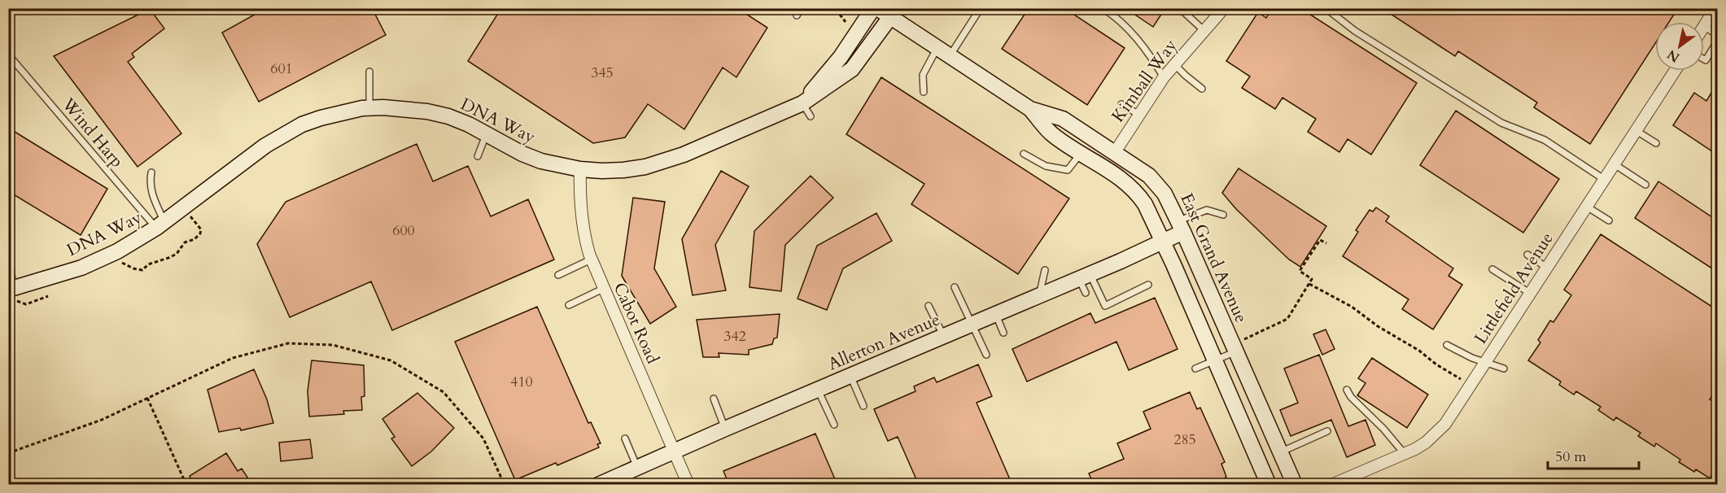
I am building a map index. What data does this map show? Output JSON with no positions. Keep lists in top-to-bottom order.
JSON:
{
  "streets": {
    "main road": ["DNA Way", "East Grand Avenue", "Allerton Avenue"],
    "street": ["Kimball Way", "Littlefield Avenue", "Cabot Road"],
    "lane": ["Wind Harp"]
  },
  "crossings": [
    ["Kimball Way", "East Grand Avenue"],
    ["DNA Way", "Wind Harp"],
    ["DNA Way", "East Grand Avenue"],
    ["DNA Way", "Cabot Road"],
    ["East Grand Avenue", "Allerton Avenue"],
    ["Cabot Road", "Allerton Avenue"]
  ],
  "house_numbers": [
    "601",
    "345",
    "600",
    "342",
    "410",
    "285"
  ],
  "scale_bar": "50 m",
  "north": "bottom left"
}
